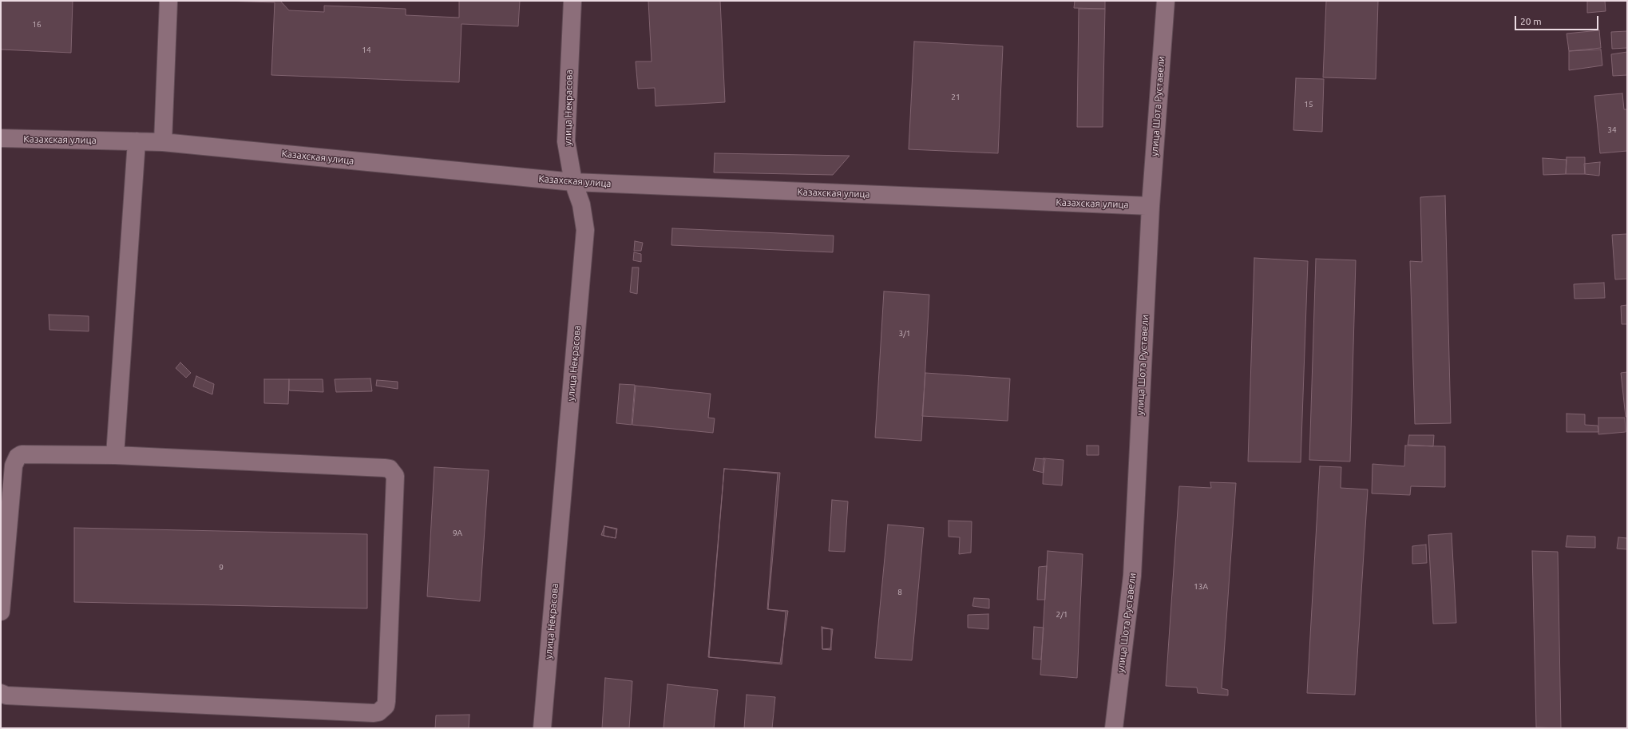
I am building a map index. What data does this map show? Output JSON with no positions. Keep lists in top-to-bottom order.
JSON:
{
  "streets": {
    "street": ["улица Шота Руставели", "улица Некрасова", "Казахская улица"]
  },
  "crossings": [
    ["улица Шота Руставели", "Казахская улица"],
    ["улица Некрасова", "Казахская улица"]
  ],
  "house_numbers": [
    "16",
    "14",
    "21",
    "15",
    "34",
    "3/1",
    "9А",
    "9",
    "13А",
    "8",
    "2/1"
  ],
  "scale_bar": "20 m"
}
